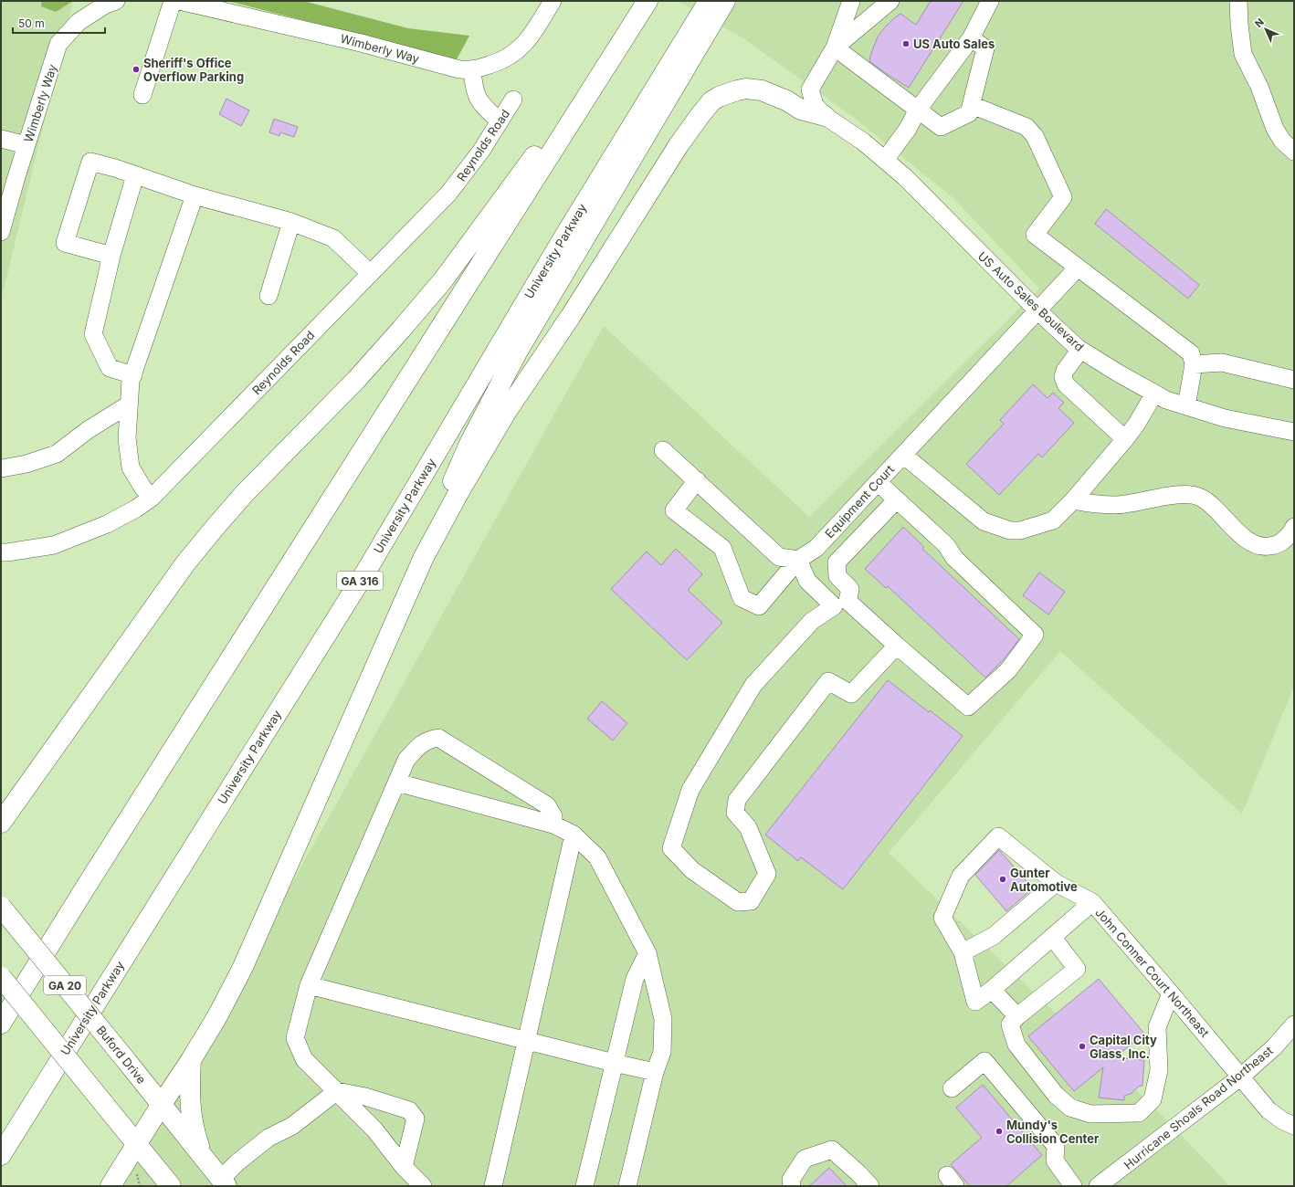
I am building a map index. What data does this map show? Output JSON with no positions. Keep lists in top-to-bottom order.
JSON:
{
  "streets": {
    "highway": [
      "University Parkway",
      "GA 316",
      "GA 20",
      "Buford Drive"
    ],
    "street": [
      "Wimberly Way",
      "Reynolds Road",
      "US Auto Sales Boulevard",
      "Equipment Court",
      "John Conner Court Northeast",
      "Hurricane Shoals Road Northeast"
    ]
  },
  "crossings": [
    ["US Auto Sales Boulevard", "Equipment Court"],
    ["John Conner Court Northeast", "Hurricane Shoals Road Northeast"]
  ],
  "places": [
    "US Auto Sales",
    "Sheriff's Office Overflow Parking",
    "Gunter Automotive",
    "Capital City Glass, Inc.",
    "Mundy's Collision Center"
  ],
  "scale_bar": "50 m",
  "north": "top left"
}
